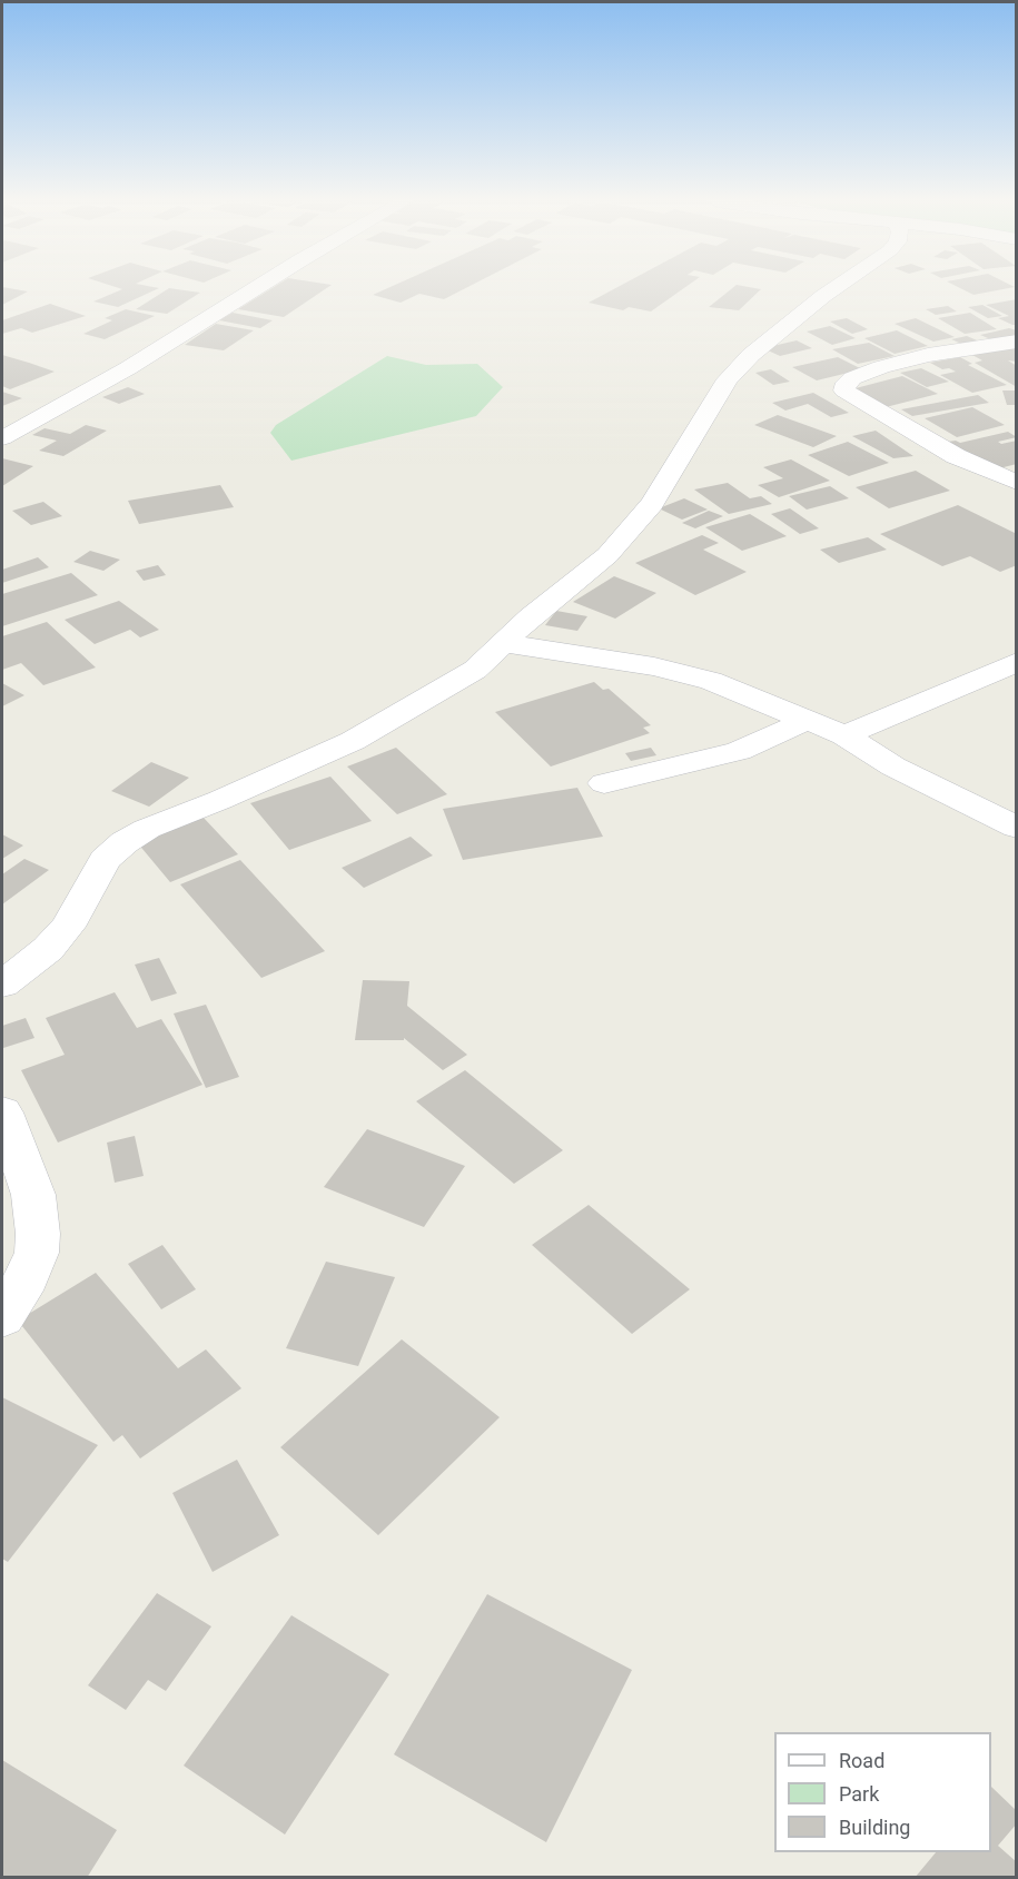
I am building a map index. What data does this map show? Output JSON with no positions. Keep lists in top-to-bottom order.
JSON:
{
  "legend": ["Road", "Park", "Building"]
}
